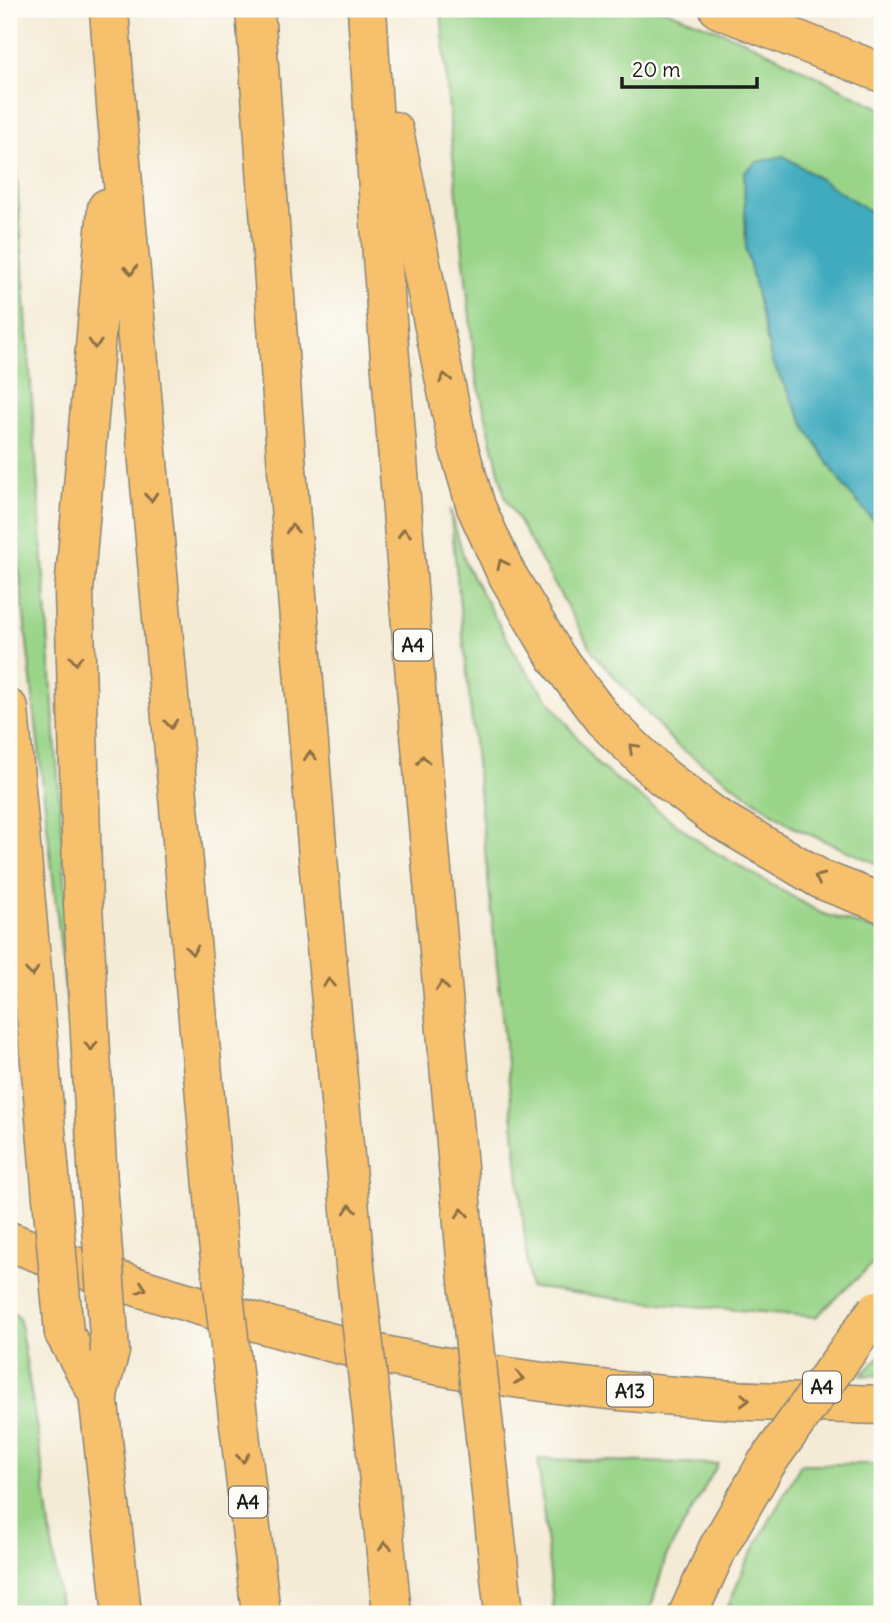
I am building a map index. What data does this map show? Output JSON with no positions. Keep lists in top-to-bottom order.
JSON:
{
  "streets": {
    "main road": ["A4", "A13"]
  },
  "scale_bar": "20 m"
}
